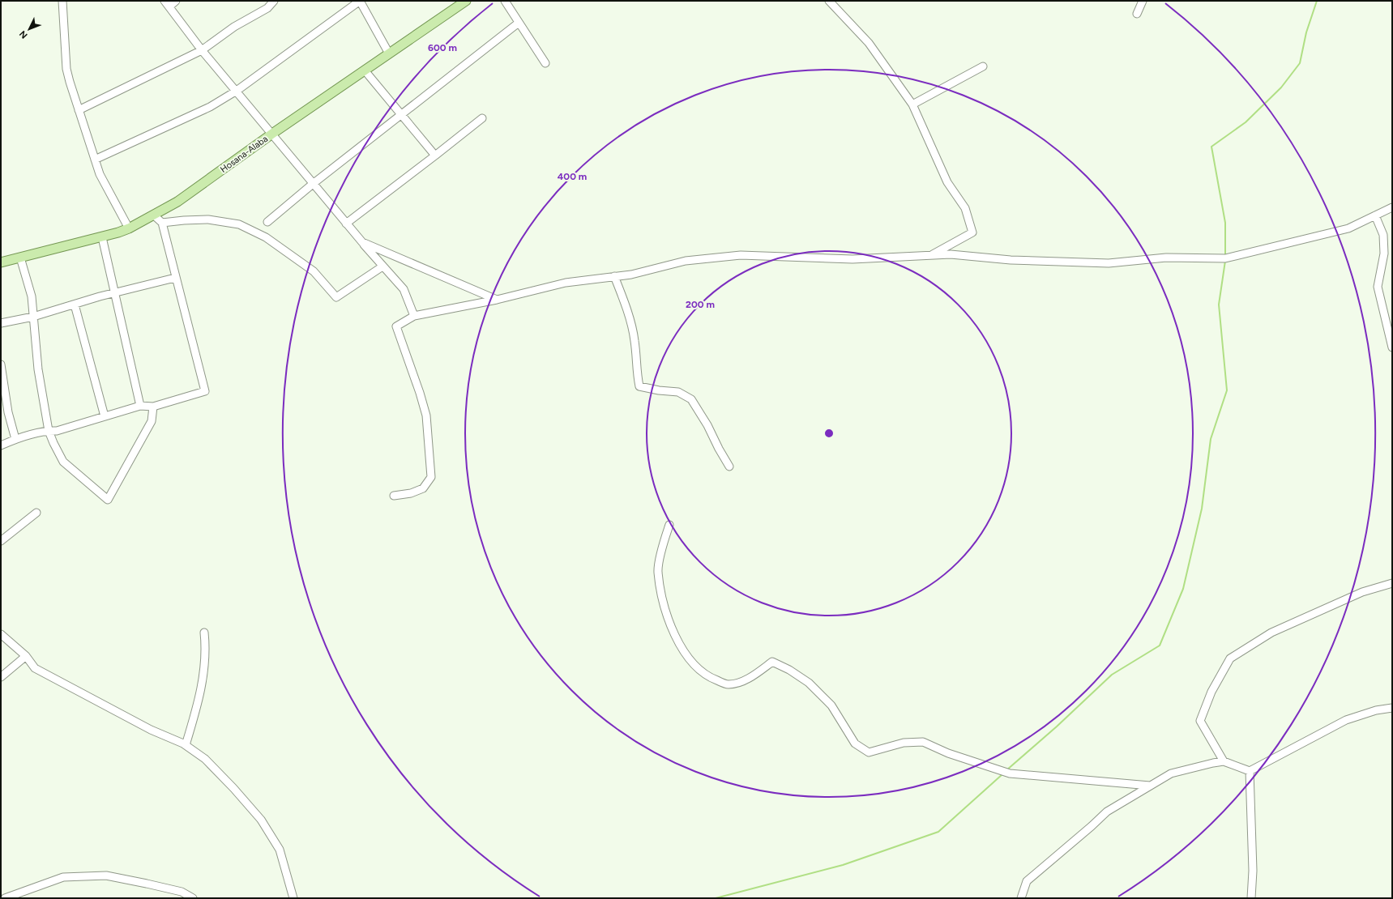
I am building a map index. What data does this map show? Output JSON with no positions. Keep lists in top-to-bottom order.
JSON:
{
  "streets": {
    "main road": ["Hosana-Alaba"]
  },
  "north": "bottom left",
  "rings": ["600 m", "400 m", "200 m"]
}
